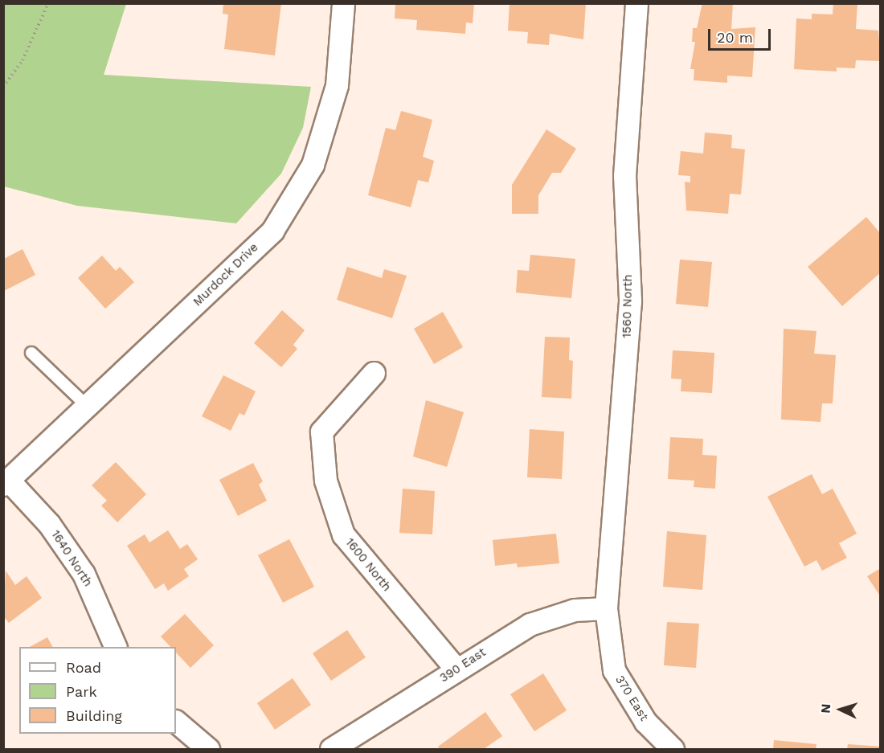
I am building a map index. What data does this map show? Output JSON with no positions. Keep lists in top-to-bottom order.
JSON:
{
  "streets": {
    "street": [
      "Murdock Drive",
      "1560 North",
      "1640 North",
      "1600 North",
      "390 East",
      "370 East"
    ]
  },
  "crossings": [
    ["Murdock Drive", "1640 North"],
    ["1560 North", "390 East"],
    ["1560 North", "370 East"],
    ["1600 North", "390 East"],
    ["390 East", "370 East"]
  ],
  "legend": ["Road", "Park", "Building"],
  "scale_bar": "20 m",
  "north": "left"
}
